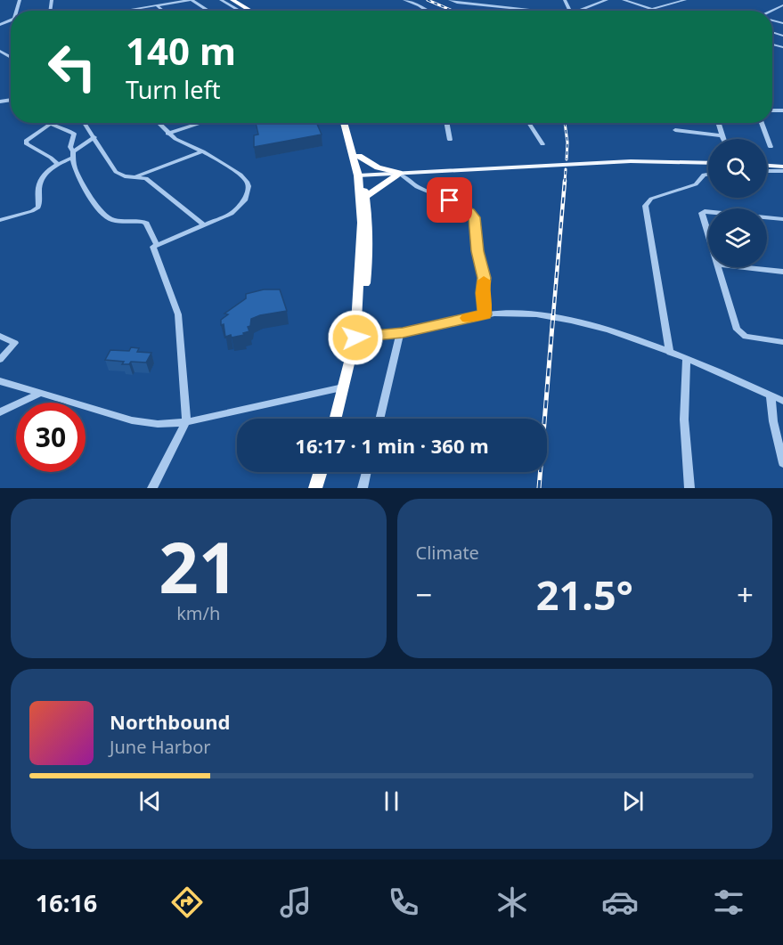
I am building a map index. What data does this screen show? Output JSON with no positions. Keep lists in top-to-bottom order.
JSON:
{
  "page": {
    "turn": ["140 m", "Turn left"],
    "limit": "30",
    "trip": "16:17 · 1 min · 360 m",
    "tile": [
      ["21", "km/h"],
      "Climate"
    ],
    "heat": ["−", "21.5°", "+"],
    "song": ["Northbound", "June Harbor"],
    "tabs": "16:16"
  }
}
